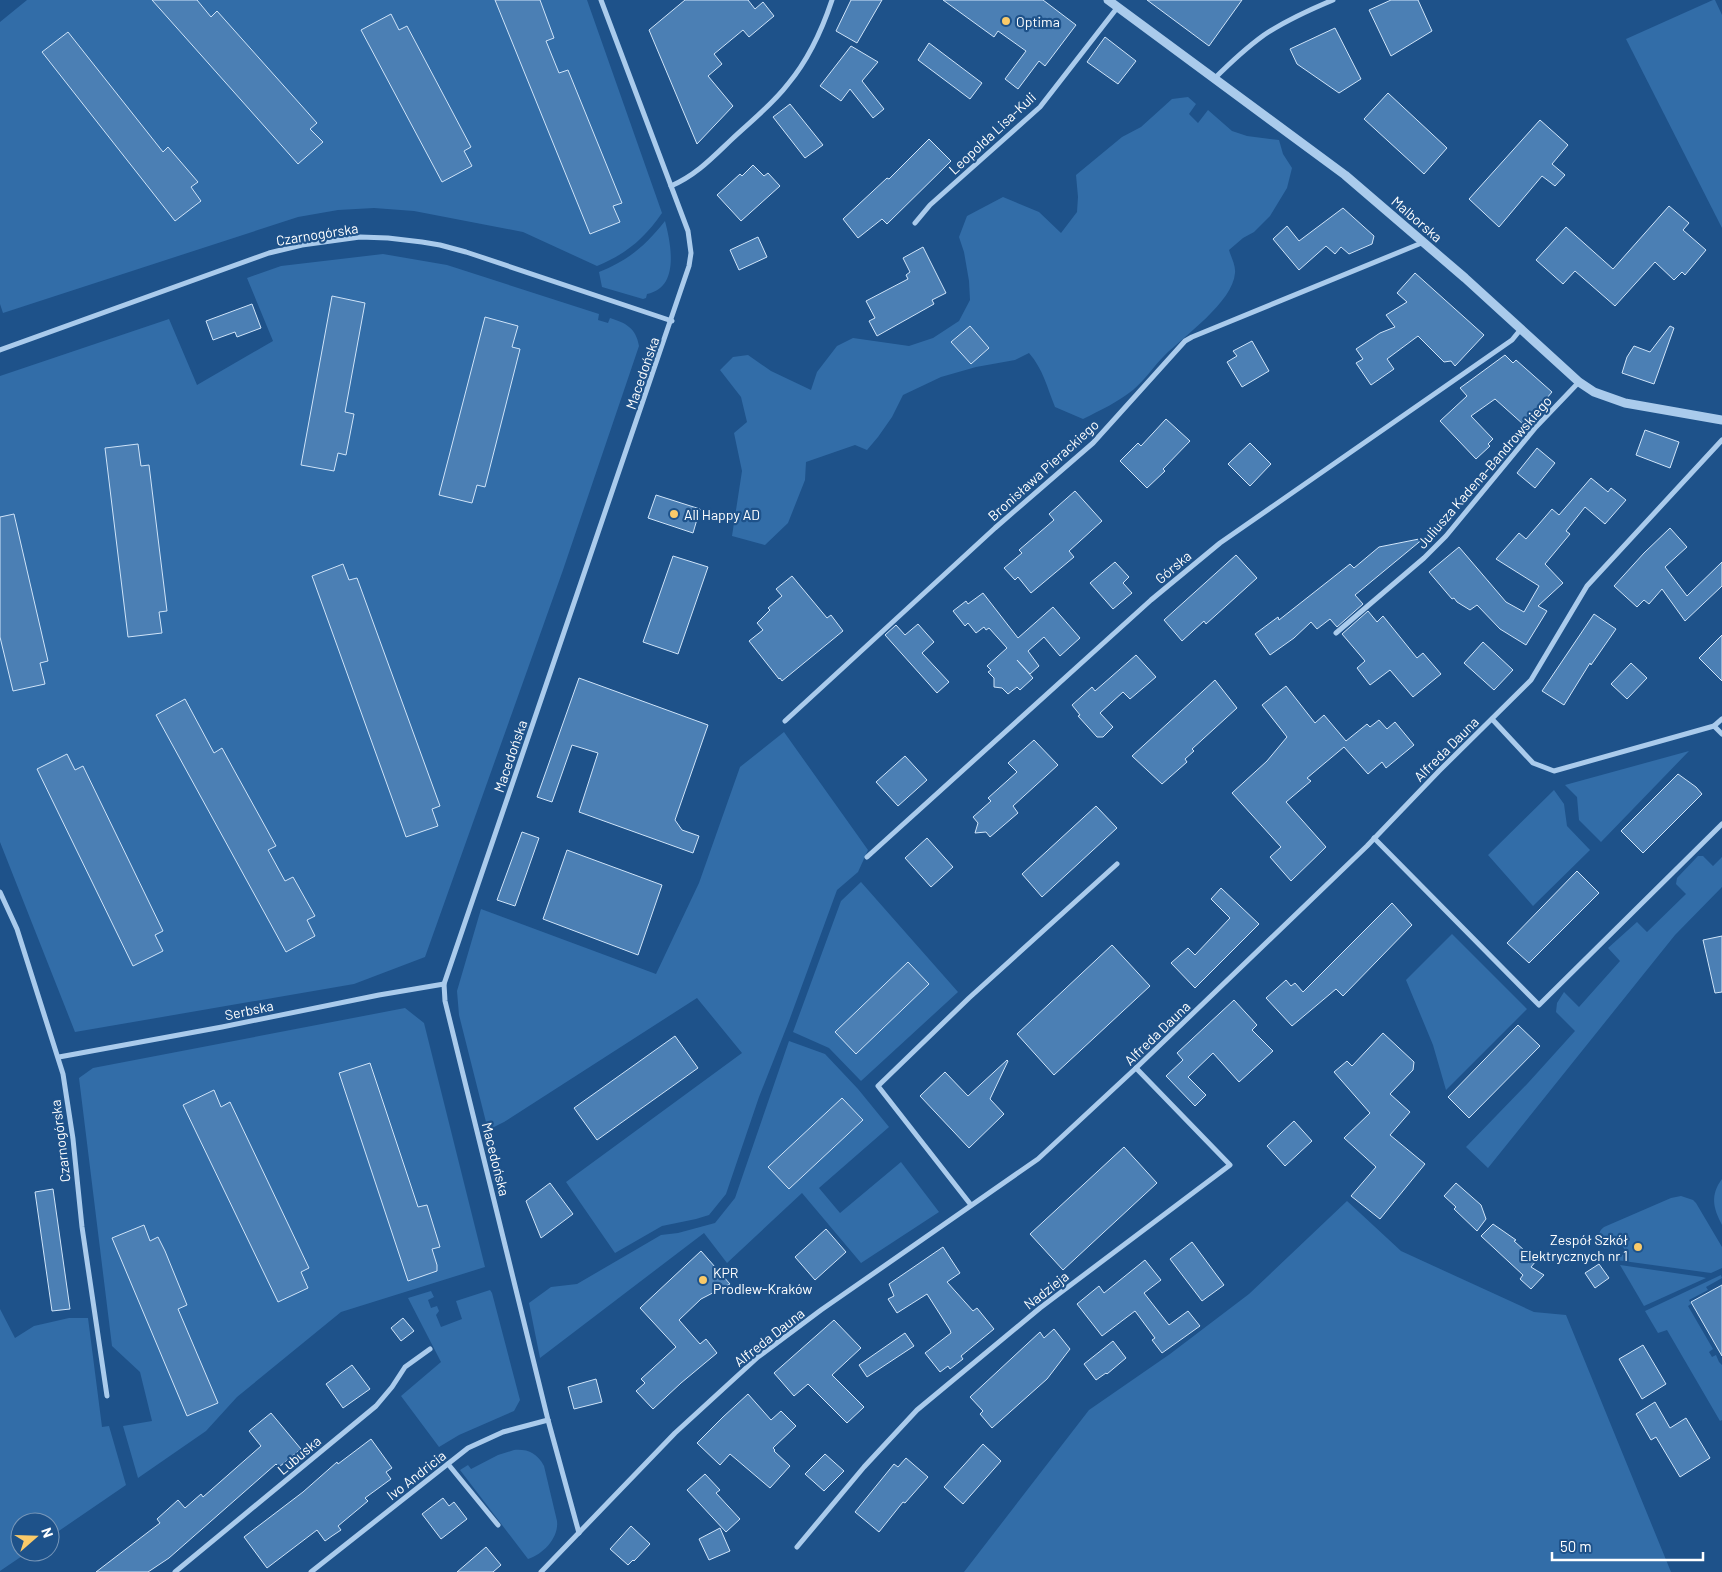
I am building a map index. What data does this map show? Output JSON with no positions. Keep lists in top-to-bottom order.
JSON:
{
  "streets": {
    "street": [
      "Leopolda Lisa-Kuli",
      "Malborska",
      "Czarnogórska",
      "Macedońska",
      "Bronisława Pierackiego",
      "Juliusza Kadena-Bandrowskiego",
      "Górska",
      "Alfreda Dauna",
      "Serbska",
      "Nadzieja",
      "Lubuska",
      "Ivo Andricia"
    ]
  },
  "crossings": [
    ["Leopolda Lisa-Kuli", "Malborska"],
    ["Malborska", "Bronisława Pierackiego"],
    ["Malborska", "Juliusza Kadena-Bandrowskiego"],
    ["Malborska", "Górska"],
    ["Czarnogórska", "Macedońska"],
    ["Czarnogórska", "Serbska"],
    ["Macedońska", "Alfreda Dauna"],
    ["Macedońska", "Serbska"],
    ["Macedońska", "Ivo Andricia"],
    ["Alfreda Dauna", "Nadzieja"]
  ],
  "places": [
    "Optima",
    "All Happy AD",
    "Zespół Szkół Elektrycznych nr 1",
    "KPR Prodlew-Kraków"
  ],
  "scale_bar": "50 m",
  "north": "right"
}
